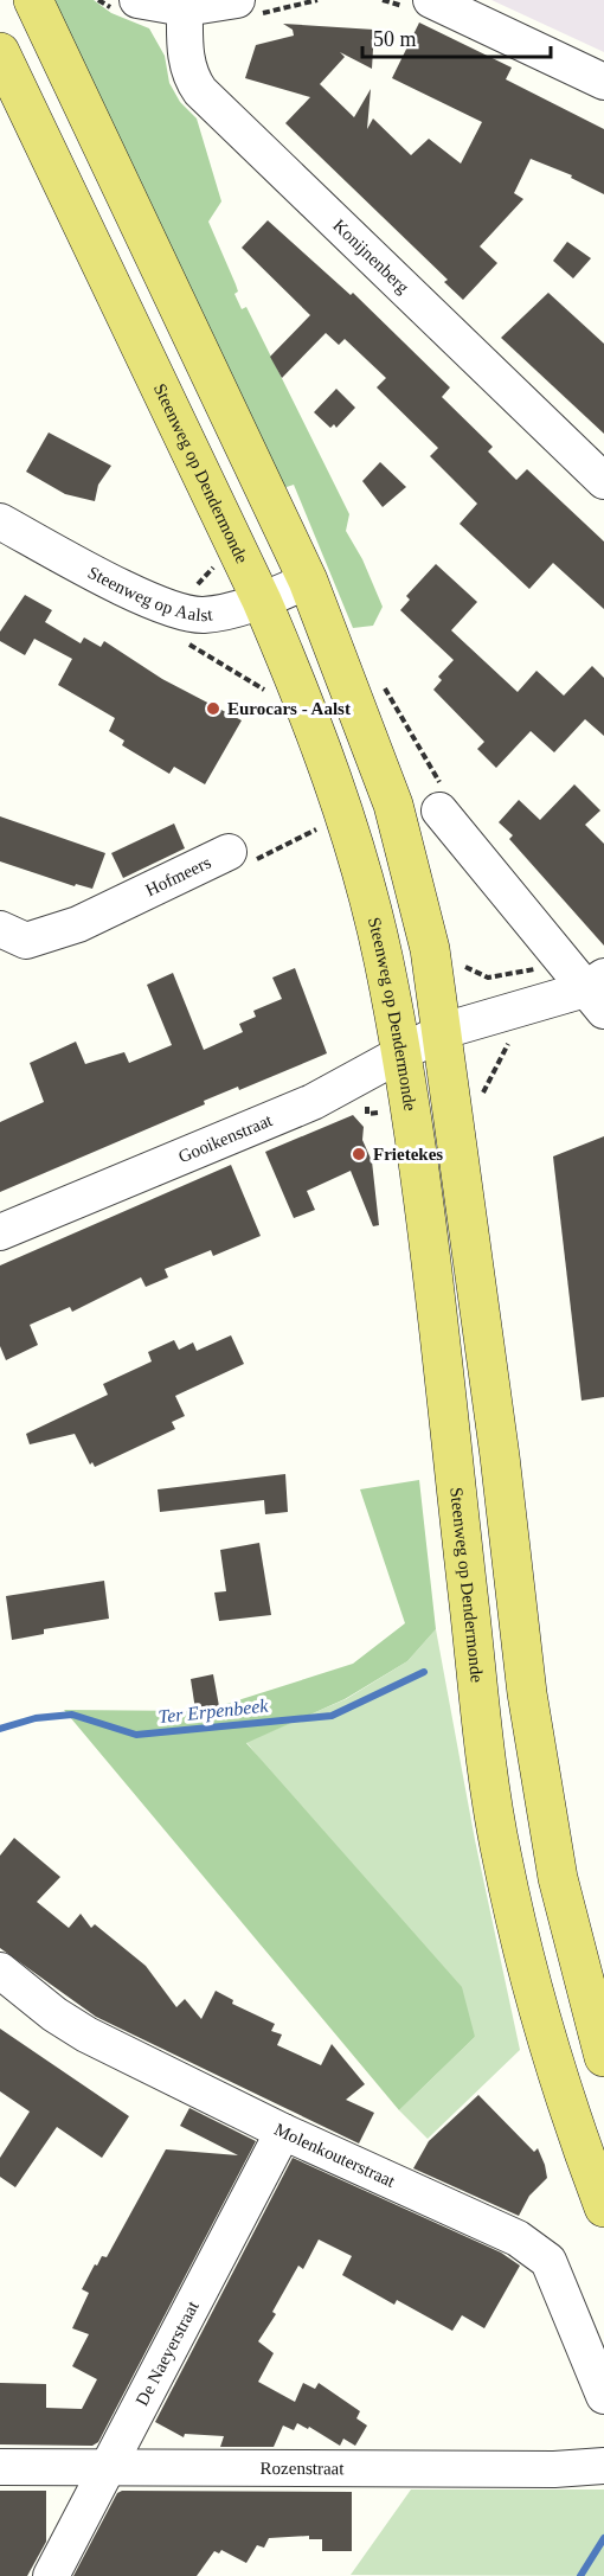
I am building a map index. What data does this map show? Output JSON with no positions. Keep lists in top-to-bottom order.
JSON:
{
  "streets": {
    "main road": ["Steenweg op Dendermonde"],
    "street": [
      "Konijnenberg",
      "Steenweg op Aalst",
      "Hofmeers",
      "Gooikenstraat",
      "Molenkouterstraat",
      "De Naeyerstraat",
      "Rozenstraat"
    ]
  },
  "crossings": [
    ["Steenweg op Dendermonde", "Steenweg op Aalst"],
    ["Steenweg op Dendermonde", "Hofmeers"],
    ["Steenweg op Dendermonde", "Gooikenstraat"],
    ["Molenkouterstraat", "De Naeyerstraat"],
    ["De Naeyerstraat", "Rozenstraat"]
  ],
  "water": ["Ter Erpenbeek"],
  "places": ["Eurocars - Aalst", "Frietekes"],
  "scale_bar": "50 m"
}
